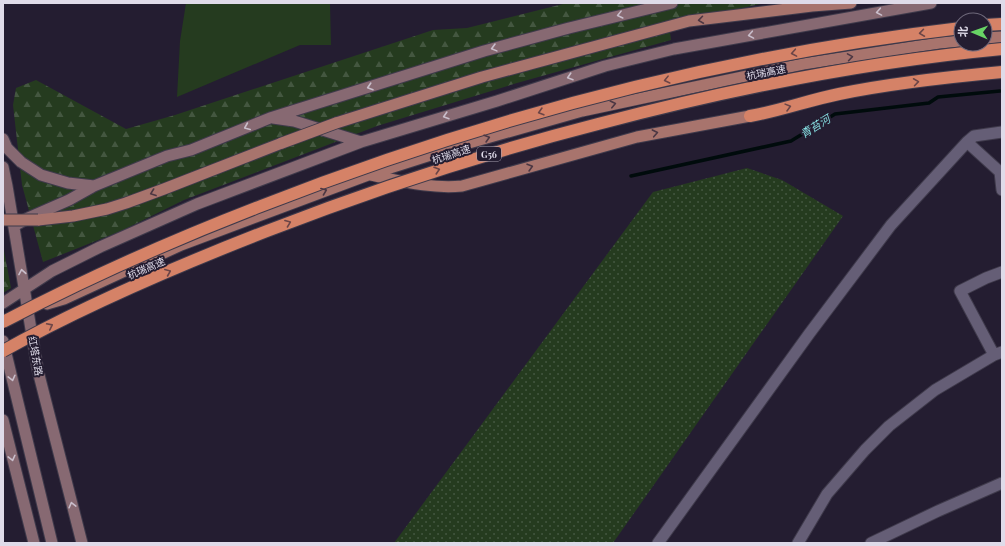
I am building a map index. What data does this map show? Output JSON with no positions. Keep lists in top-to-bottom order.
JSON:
{
  "streets": {
    "highway": ["杭瑞高速", "G56"],
    "main road": ["红塔东路"]
  },
  "water": ["青苔河"],
  "north": "left"
}
